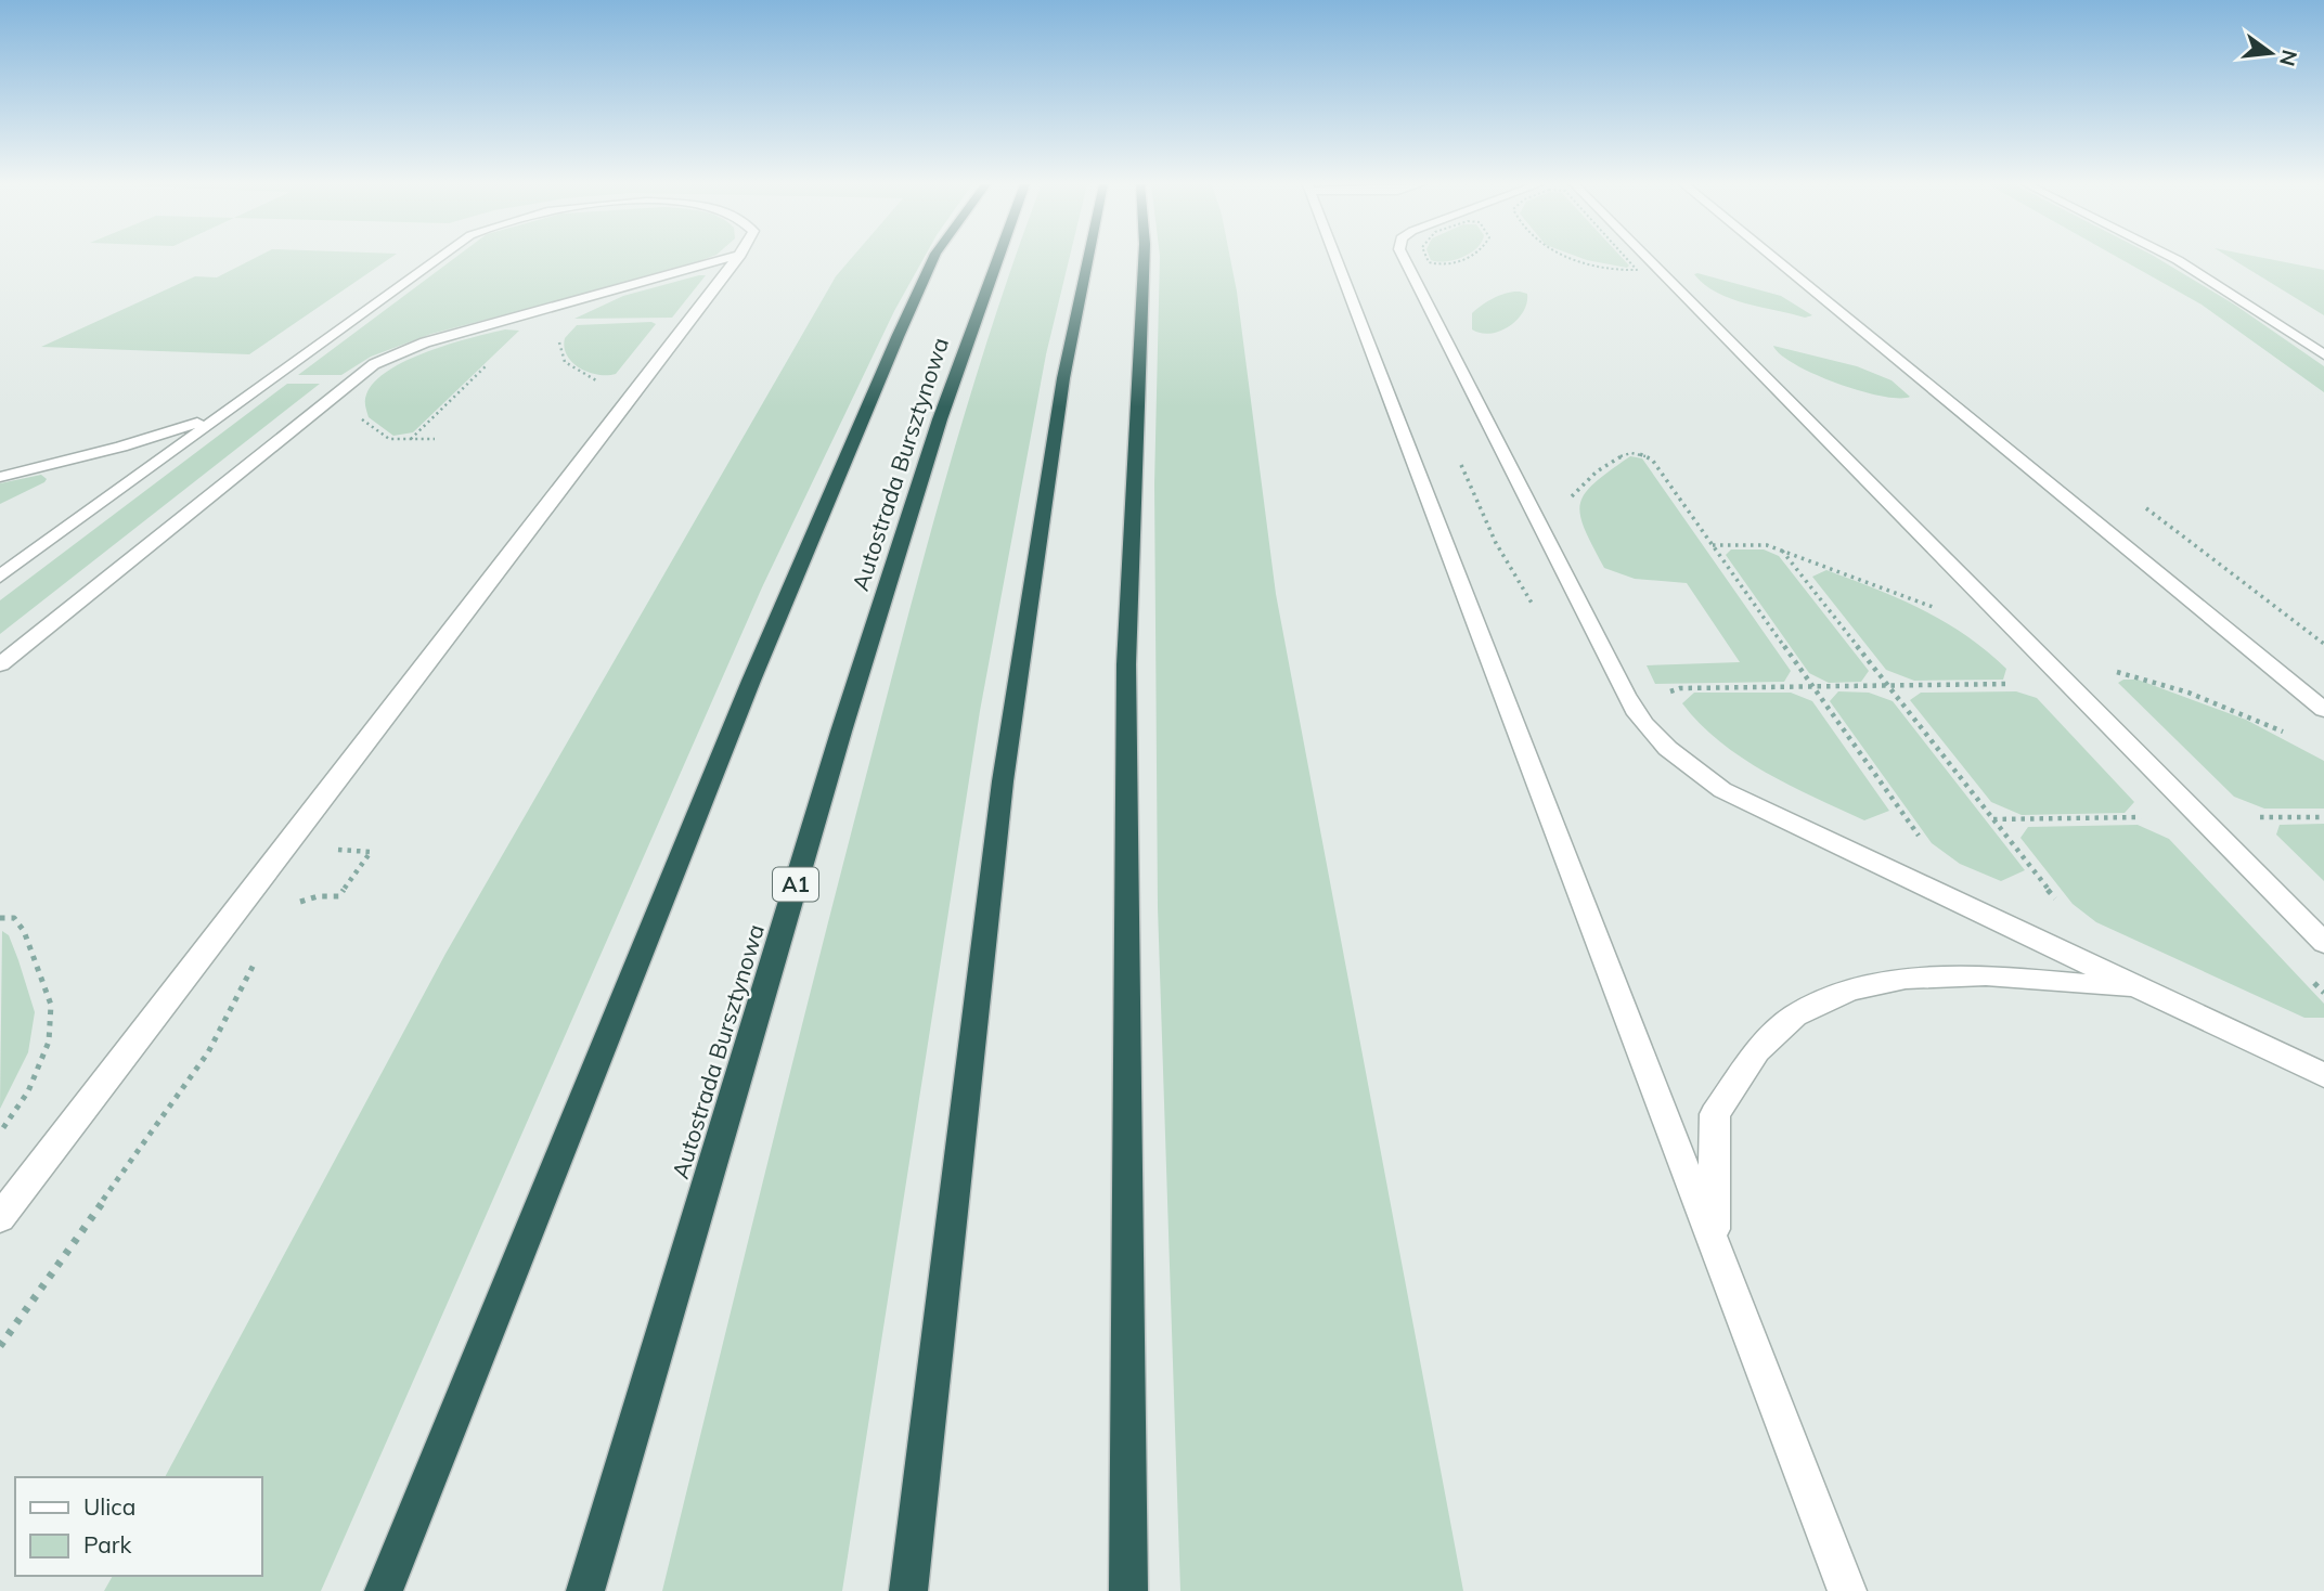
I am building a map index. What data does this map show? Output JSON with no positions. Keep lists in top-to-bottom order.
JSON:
{
  "streets": {
    "highway": ["Autostrada Bursztynowa", "A1"]
  },
  "legend": ["Ulica", "Park"],
  "north": "right"
}
